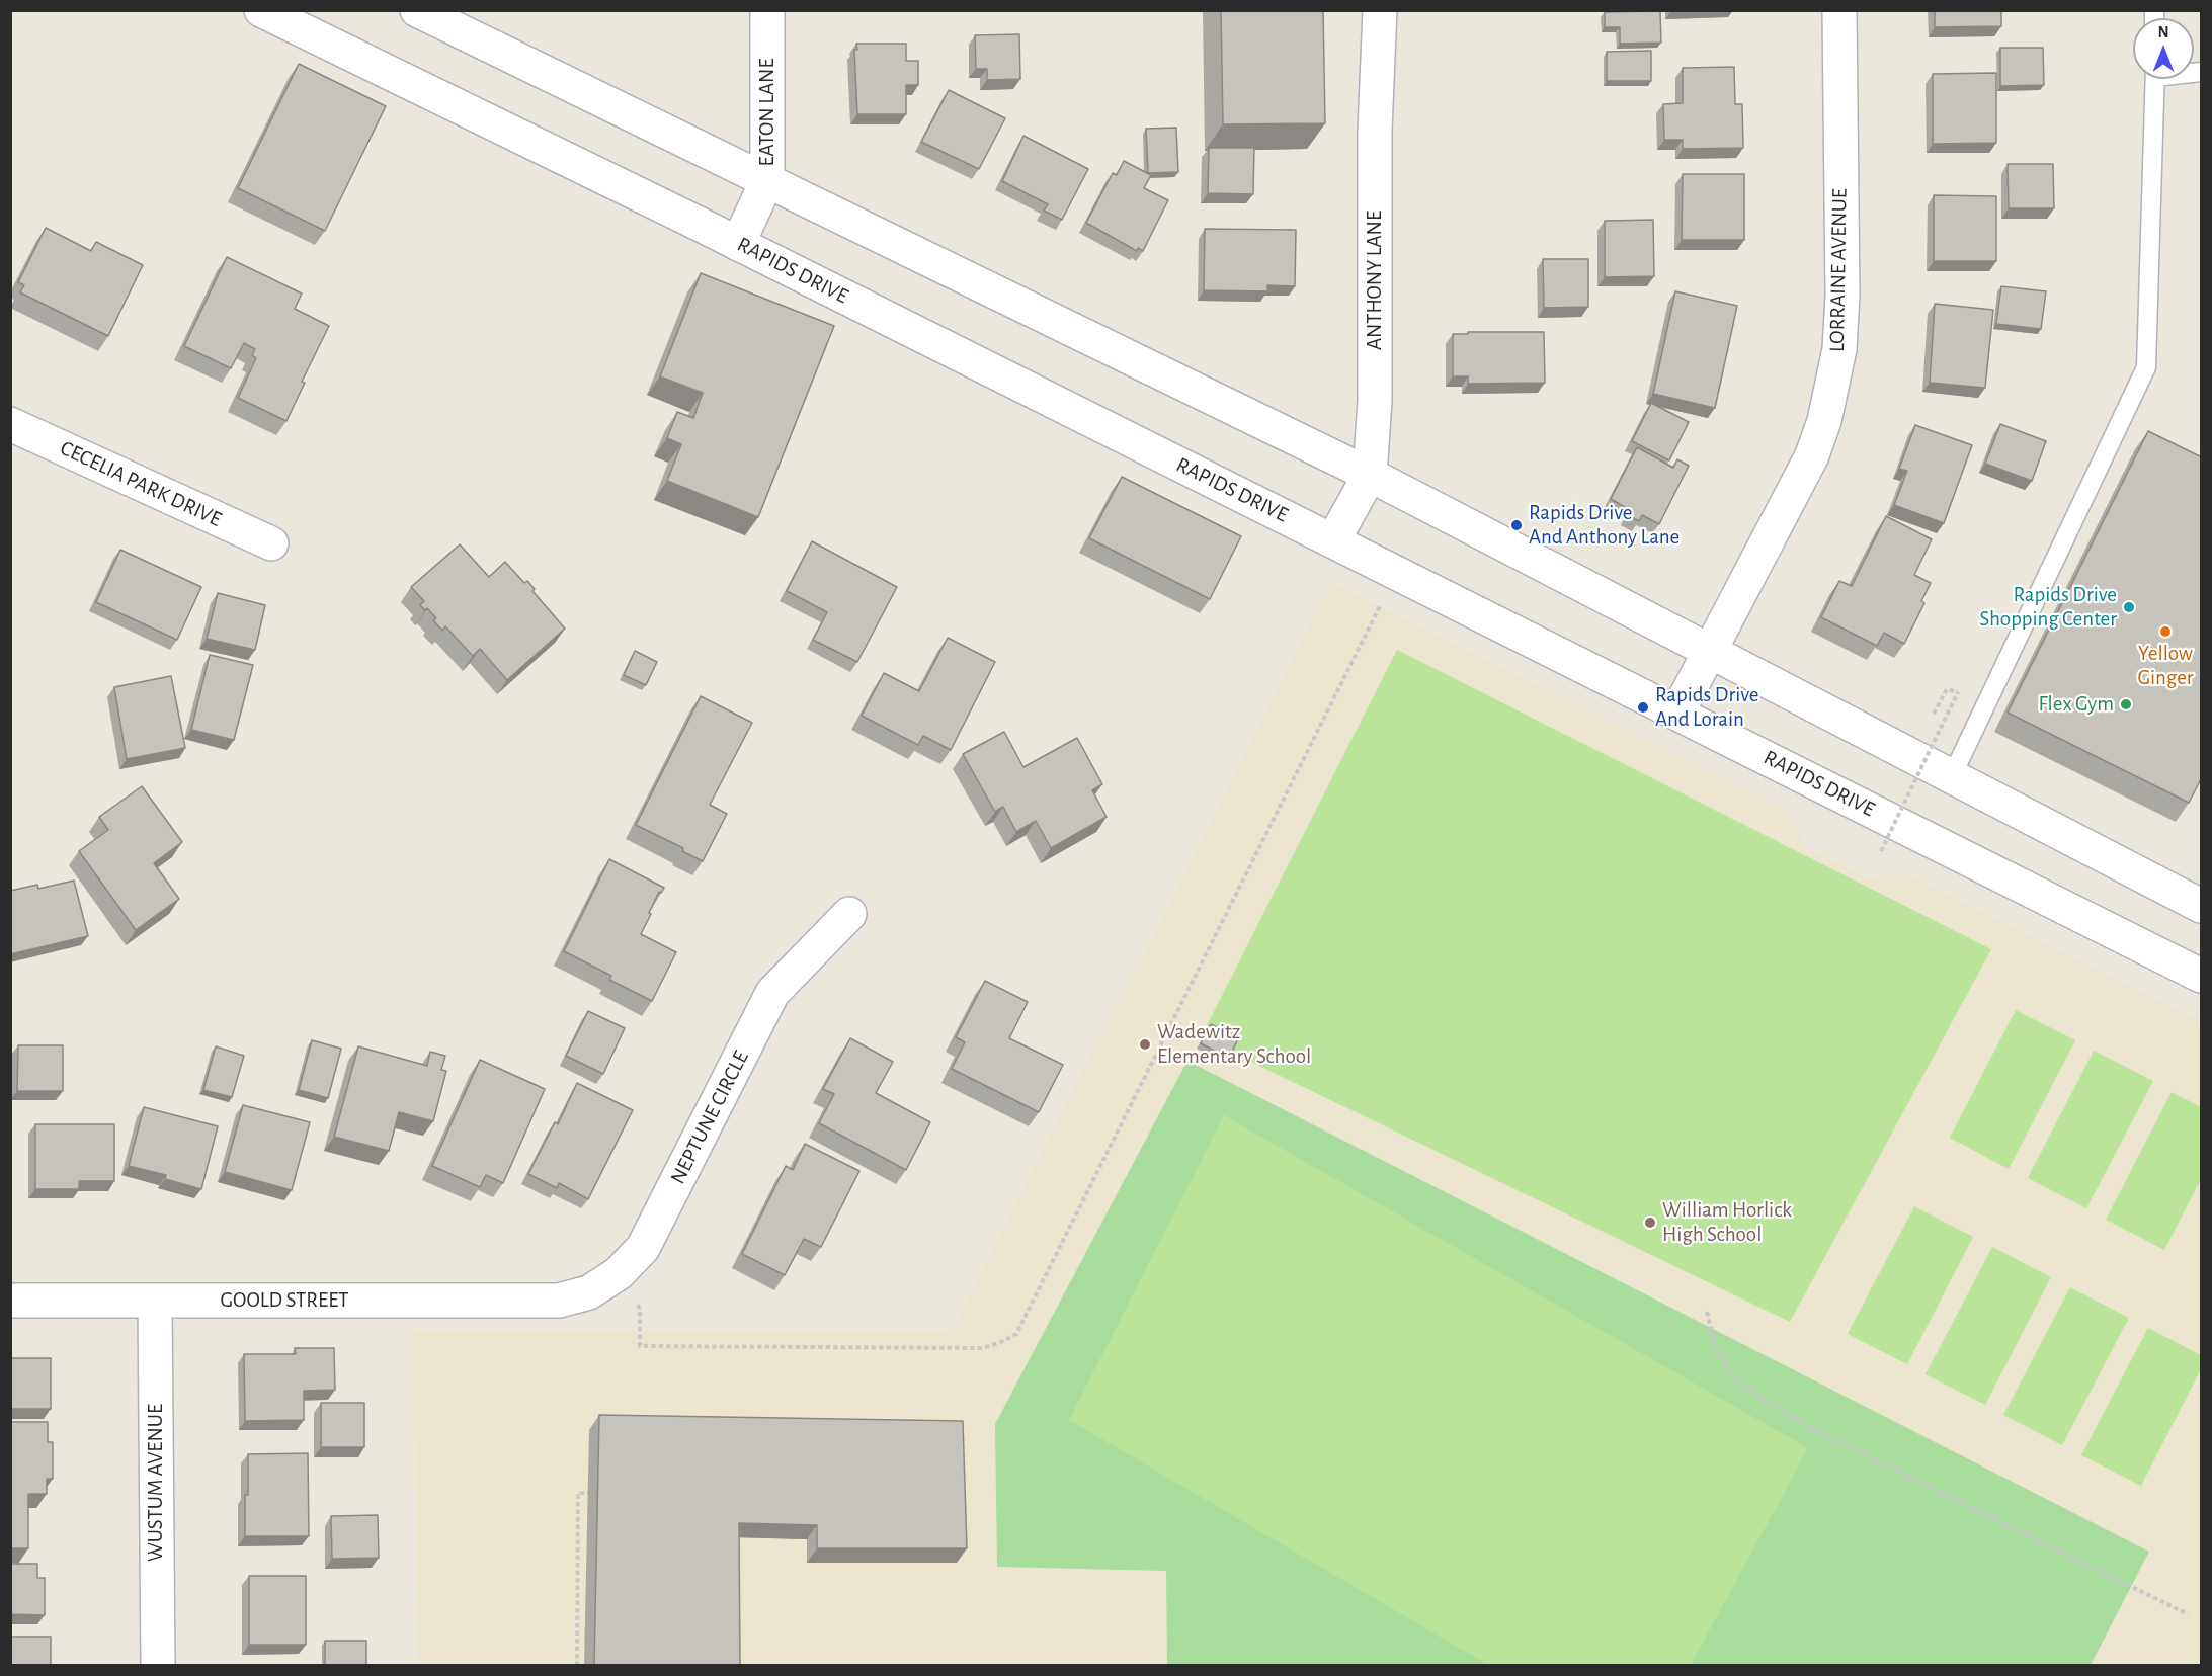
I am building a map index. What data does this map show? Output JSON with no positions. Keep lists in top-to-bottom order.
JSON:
{
  "streets": {
    "street": [
      "EATON LANE",
      "RAPIDS DRIVE",
      "LORRAINE AVENUE",
      "ANTHONY LANE",
      "CECELIA PARK DRIVE",
      "NEPTUNE CIRCLE",
      "GOOLD STREET",
      "WUSTUM AVENUE"
    ]
  },
  "crossings": [
    ["EATON LANE", "RAPIDS DRIVE"],
    ["RAPIDS DRIVE", "LORRAINE AVENUE"],
    ["RAPIDS DRIVE", "ANTHONY LANE"],
    ["NEPTUNE CIRCLE", "GOOLD STREET"],
    ["GOOLD STREET", "WUSTUM AVENUE"]
  ],
  "places": [
    "Rapids Drive And Anthony Lane",
    "Rapids Drive Shopping Center",
    "Yellow Ginger",
    "Flex Gym",
    "Rapids Drive And Lorain",
    "Wadewitz Elementary School",
    "William Horlick High School"
  ],
  "north": "top"
}
